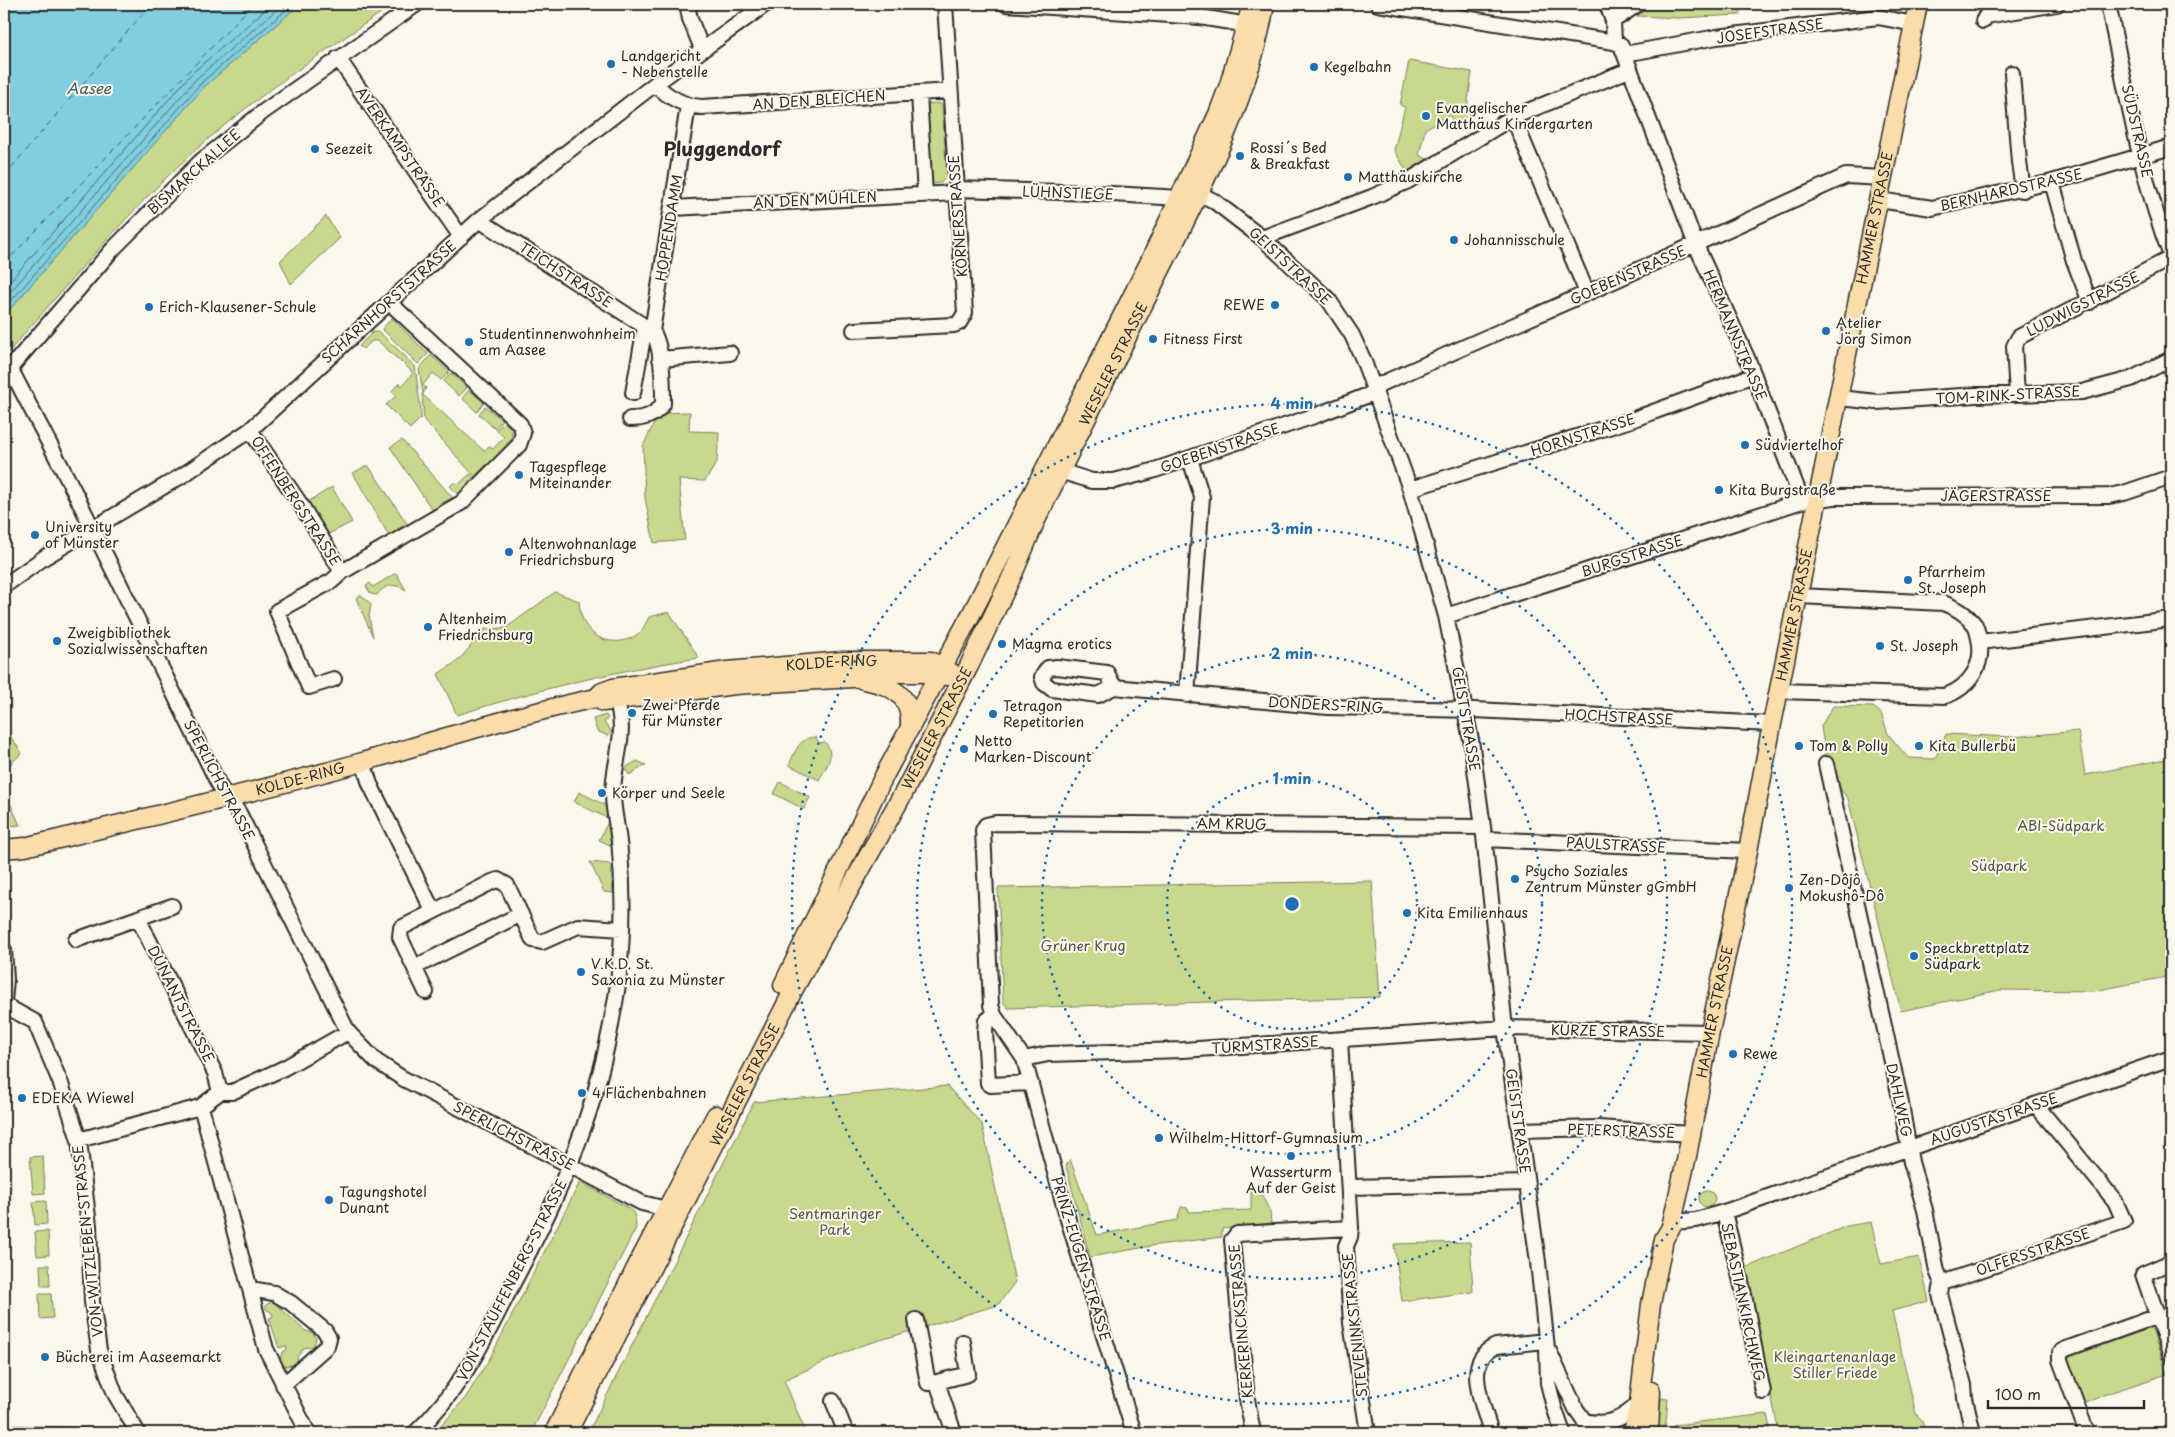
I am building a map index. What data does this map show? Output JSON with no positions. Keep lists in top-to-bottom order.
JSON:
{
  "streets": {
    "main road": ["HAMMER STRASSE", "WESELER STRASSE", "KOLDE-RING"],
    "street": [
      "JOSEFSTRASSE",
      "AN DEN BLEICHEN",
      "SÜDSTRASSE",
      "AVERKAMPSTRASSE",
      "BISMARCKALLEE",
      "BERNHARDSTRASSE",
      "LÜHNSTIEGE",
      "AN DEN MÜHLEN",
      "KÖRNERSTRASSE",
      "HOPPENDAMM",
      "GEISTSTRASSE",
      "TEICHSTRASSE",
      "GOEBENSTRASSE",
      "SCHARNHORSTSTRASSE",
      "LUDWIGSTRASSE",
      "HERMANNSTRASSE",
      "TOM-RINK-STRASSE",
      "HORNSTRASSE",
      "JÄGERSTRASSE",
      "OFFENBERGSTRASSE",
      "BURGSTRASSE",
      "DONDERS-RING",
      "HOCHSTRASSE",
      "SPERLICHSTRASSE",
      "AM KRUG",
      "PAULSTRASSE",
      "DUNANTSTRASSE",
      "KURZE STRASSE",
      "TURMSTRASSE",
      "DAHLWEG",
      "AUGUSTASTRASSE",
      "PETERSTRASSE",
      "VON-WITZLEBEN-STRASSE",
      "OLFERSSTRASSE",
      "PRINZ-EUGEN-STRASSE",
      "VON-STAUFFENBERG-STRASSE",
      "SEBASTIANKIRCHWEG",
      "KERKERINCKSTRASSE",
      "STEVENINKSTRASSE"
    ]
  },
  "crossings": [
    ["JOSEFSTRASSE", "HAMMER STRASSE"],
    ["JOSEFSTRASSE", "HERMANNSTRASSE"],
    ["AN DEN BLEICHEN", "KÖRNERSTRASSE"],
    ["AN DEN BLEICHEN", "HOPPENDAMM"],
    ["SÜDSTRASSE", "BERNHARDSTRASSE"],
    ["SÜDSTRASSE", "LUDWIGSTRASSE"],
    ["AVERKAMPSTRASSE", "BISMARCKALLEE"],
    ["AVERKAMPSTRASSE", "SCHARNHORSTSTRASSE"],
    ["BISMARCKALLEE", "SPERLICHSTRASSE"],
    ["BERNHARDSTRASSE", "HAMMER STRASSE"],
    ["LÜHNSTIEGE", "AN DEN MÜHLEN"],
    ["LÜHNSTIEGE", "KÖRNERSTRASSE"],
    ["LÜHNSTIEGE", "GEISTSTRASSE"],
    ["LÜHNSTIEGE", "WESELER STRASSE"],
    ["AN DEN MÜHLEN", "KÖRNERSTRASSE"],
    ["AN DEN MÜHLEN", "HOPPENDAMM"],
    ["HAMMER STRASSE", "GOEBENSTRASSE"],
    ["HAMMER STRASSE", "HERMANNSTRASSE"],
    ["HAMMER STRASSE", "TOM-RINK-STRASSE"],
    ["HAMMER STRASSE", "JÄGERSTRASSE"],
    ["HAMMER STRASSE", "BURGSTRASSE"],
    ["HAMMER STRASSE", "HOCHSTRASSE"],
    ["HAMMER STRASSE", "PAULSTRASSE"],
    ["HAMMER STRASSE", "KURZE STRASSE"],
    ["HAMMER STRASSE", "AUGUSTASTRASSE"],
    ["HAMMER STRASSE", "PETERSTRASSE"],
    ["HOPPENDAMM", "TEICHSTRASSE"],
    ["GEISTSTRASSE", "GOEBENSTRASSE"],
    ["GEISTSTRASSE", "WESELER STRASSE"],
    ["GEISTSTRASSE", "HORNSTRASSE"],
    ["GEISTSTRASSE", "BURGSTRASSE"],
    ["GEISTSTRASSE", "DONDERS-RING"],
    ["GEISTSTRASSE", "HOCHSTRASSE"],
    ["GEISTSTRASSE", "AM KRUG"],
    ["GEISTSTRASSE", "PAULSTRASSE"],
    ["GEISTSTRASSE", "KURZE STRASSE"],
    ["GEISTSTRASSE", "TURMSTRASSE"],
    ["GEISTSTRASSE", "PETERSTRASSE"],
    ["TEICHSTRASSE", "SCHARNHORSTSTRASSE"],
    ["GOEBENSTRASSE", "HERMANNSTRASSE"],
    ["GOEBENSTRASSE", "WESELER STRASSE"],
    ["SCHARNHORSTSTRASSE", "OFFENBERGSTRASSE"],
    ["SCHARNHORSTSTRASSE", "SPERLICHSTRASSE"],
    ["LUDWIGSTRASSE", "TOM-RINK-STRASSE"],
    ["HERMANNSTRASSE", "HORNSTRASSE"],
    ["HERMANNSTRASSE", "JÄGERSTRASSE"],
    ["HERMANNSTRASSE", "BURGSTRASSE"],
    ["WESELER STRASSE", "KOLDE-RING"],
    ["WESELER STRASSE", "SPERLICHSTRASSE"],
    ["JÄGERSTRASSE", "BURGSTRASSE"],
    ["KOLDE-RING", "SPERLICHSTRASSE"],
    ["KOLDE-RING", "VON-STAUFFENBERG-STRASSE"],
    ["DONDERS-RING", "HOCHSTRASSE"],
    ["SPERLICHSTRASSE", "VON-STAUFFENBERG-STRASSE"],
    ["AM KRUG", "PAULSTRASSE"],
    ["AM KRUG", "PRINZ-EUGEN-STRASSE"],
    ["KURZE STRASSE", "TURMSTRASSE"],
    ["TURMSTRASSE", "PRINZ-EUGEN-STRASSE"],
    ["TURMSTRASSE", "STEVENINKSTRASSE"],
    ["DAHLWEG", "AUGUSTASTRASSE"],
    ["DAHLWEG", "OLFERSSTRASSE"],
    ["AUGUSTASTRASSE", "OLFERSSTRASSE"],
    ["AUGUSTASTRASSE", "SEBASTIANKIRCHWEG"],
    ["KERKERINCKSTRASSE", "STEVENINKSTRASSE"]
  ],
  "districts": ["Pluggendorf"],
  "water": ["Aasee"],
  "parks": [
    "ABI-Südpark",
    "Südpark",
    "Grüner Krug",
    "Sentmaringer Park",
    "Kleingartenanlage Stiller Friede"
  ],
  "places": [
    "Landgericht - Nebenstelle",
    "Kegelbahn",
    "Evangelischer Matthäus Kindergarten",
    "Seezeit",
    "Rossi´s Bed & Breakfast",
    "Matthäuskirche",
    "Johannisschule",
    "REWE",
    "Erich-Klausener-Schule",
    "Atelier Jörg Simon",
    "Fitness First",
    "Studentinnenwohnheim am Aasee",
    "Südviertelhof",
    "Tagespflege Miteinander",
    "Kita Burgstraße",
    "University of Münster",
    "Altenwohnanlage Friedrichsburg",
    "Pfarrheim St. Joseph",
    "Altenheim Friedrichsburg",
    "Zweigbibliothek Sozialwissenschaften",
    "Magma erotics",
    "St. Joseph",
    "Zwei Pferde für Münster",
    "Tetragon Repetitorien",
    "Tom & Polly",
    "Kita Bullerbü",
    "Netto Marken-Discount",
    "Körper und Seele",
    "Psycho Soziales Zentrum Münster gGmbH",
    "Zen-Dôjô Mokushô-Dô",
    "Kita Emilienhaus",
    "Speckbrettplatz Südpark",
    "V.K.D. St. Saxonia zu Münster",
    "Rewe",
    "4 Flächenbahnen",
    "EDEKA Wiewel",
    "Wilhelm-Hittorf-Gymnasium",
    "Wasserturm Auf der Geist",
    "Tagungshotel Dunant",
    "Bücherei im Aaseemarkt"
  ],
  "scale_bar": "100 m",
  "rings": [
    "4 min",
    "3 min",
    "2 min",
    "1 min"
  ]
}
